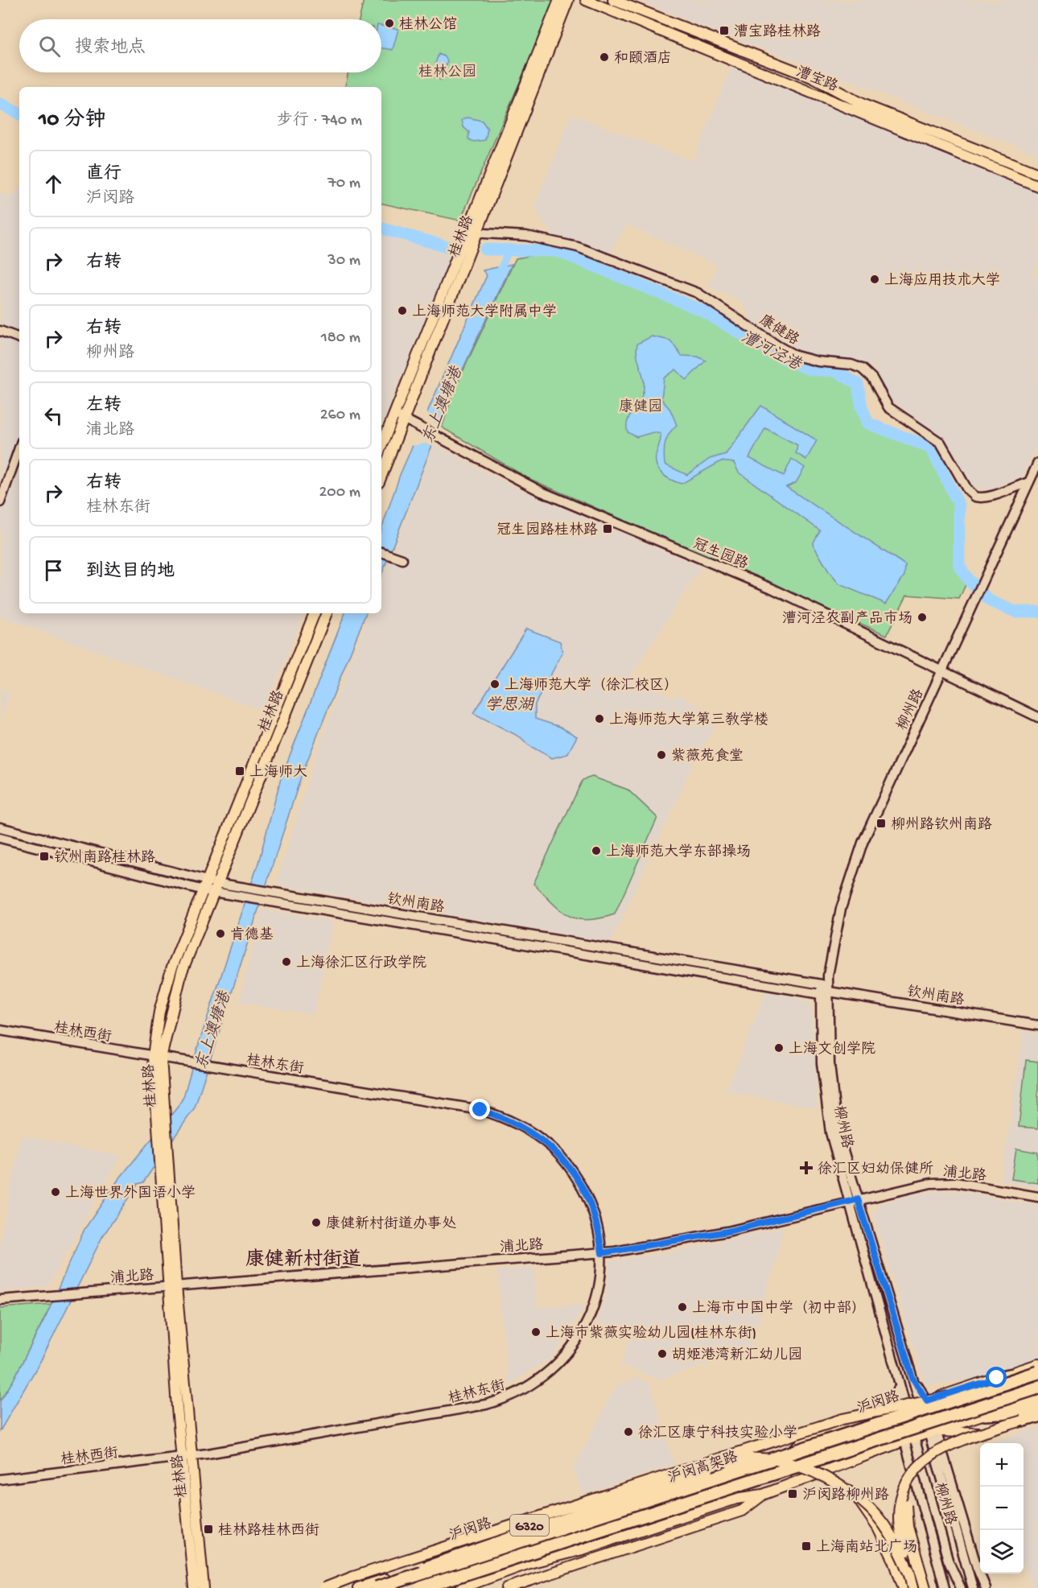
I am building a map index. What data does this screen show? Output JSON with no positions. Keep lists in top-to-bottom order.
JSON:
{
  "streets": {
    "highway": ["沪闵高架路"],
    "main road": [
      "漕宝路",
      "桂林路",
      "沪闵路",
      "G320"
    ],
    "street": [
      "康健路",
      "冠生园路",
      "柳州路",
      "钦州南路",
      "桂林西街",
      "桂林东街",
      "浦北路"
    ]
  },
  "crossings": [
    ["桂林路", "康健路"],
    ["桂林路", "冠生园路"],
    ["桂林路", "钦州南路"],
    ["桂林路", "桂林西街"],
    ["桂林路", "桂林东街"],
    ["桂林路", "浦北路"],
    ["康健路", "柳州路"],
    ["冠生园路", "柳州路"],
    ["柳州路", "钦州南路"],
    ["柳州路", "浦北路"],
    ["柳州路", "沪闵路"],
    ["桂林西街", "桂林东街"],
    ["桂林东街", "浦北路"],
    ["沪闵路", "沪闵高架路"]
  ],
  "districts": ["康健新村街道"],
  "water": ["漕河泾港", "东上澳塘港", "学思湖"],
  "parks": ["桂林公园", "康健园"],
  "places": {
    "other": [
      "桂林公馆",
      "和颐酒店",
      "上海应用技术大学",
      "上海师范大学附属中学",
      "漕河泾农副产品市场",
      "上海师范大学（徐汇校区）",
      "上海师范大学第三教学楼",
      "紫薇苑食堂",
      "上海师范大学东部操场",
      "肯德基",
      "上海徐汇区行政学院",
      "上海文创学院",
      "上海世界外国语小学",
      "康健新村街道办事处",
      "上海市中国中学（初中部）",
      "上海市紫薇实验幼儿园(桂林东街)",
      "胡姬港湾新汇幼儿园",
      "徐汇区康宁科技实验小学"
    ],
    "transit": [
      "漕宝路桂林路",
      "冠生园路桂林路",
      "上海师大",
      "柳州路钦州南路",
      "钦州南路桂林路",
      "沪闵路柳州路",
      "桂林路桂林西街",
      "上海南站北广场"
    ],
    "health": ["徐汇区妇幼保健所"]
  },
  "page": {
    "search": "搜索地点",
    "heading": ["10 分钟", "步行 · 740 m"],
    "list": [
      ["直行", "沪闵路", "70 m"],
      ["右转", "30 m"],
      ["右转", "柳州路", "180 m"],
      ["左转", "浦北路", "260 m"],
      ["右转", "桂林东街", "200 m"],
      "到达目的地"
    ],
    "map_buttons": ["+", "−"]
  }
}
